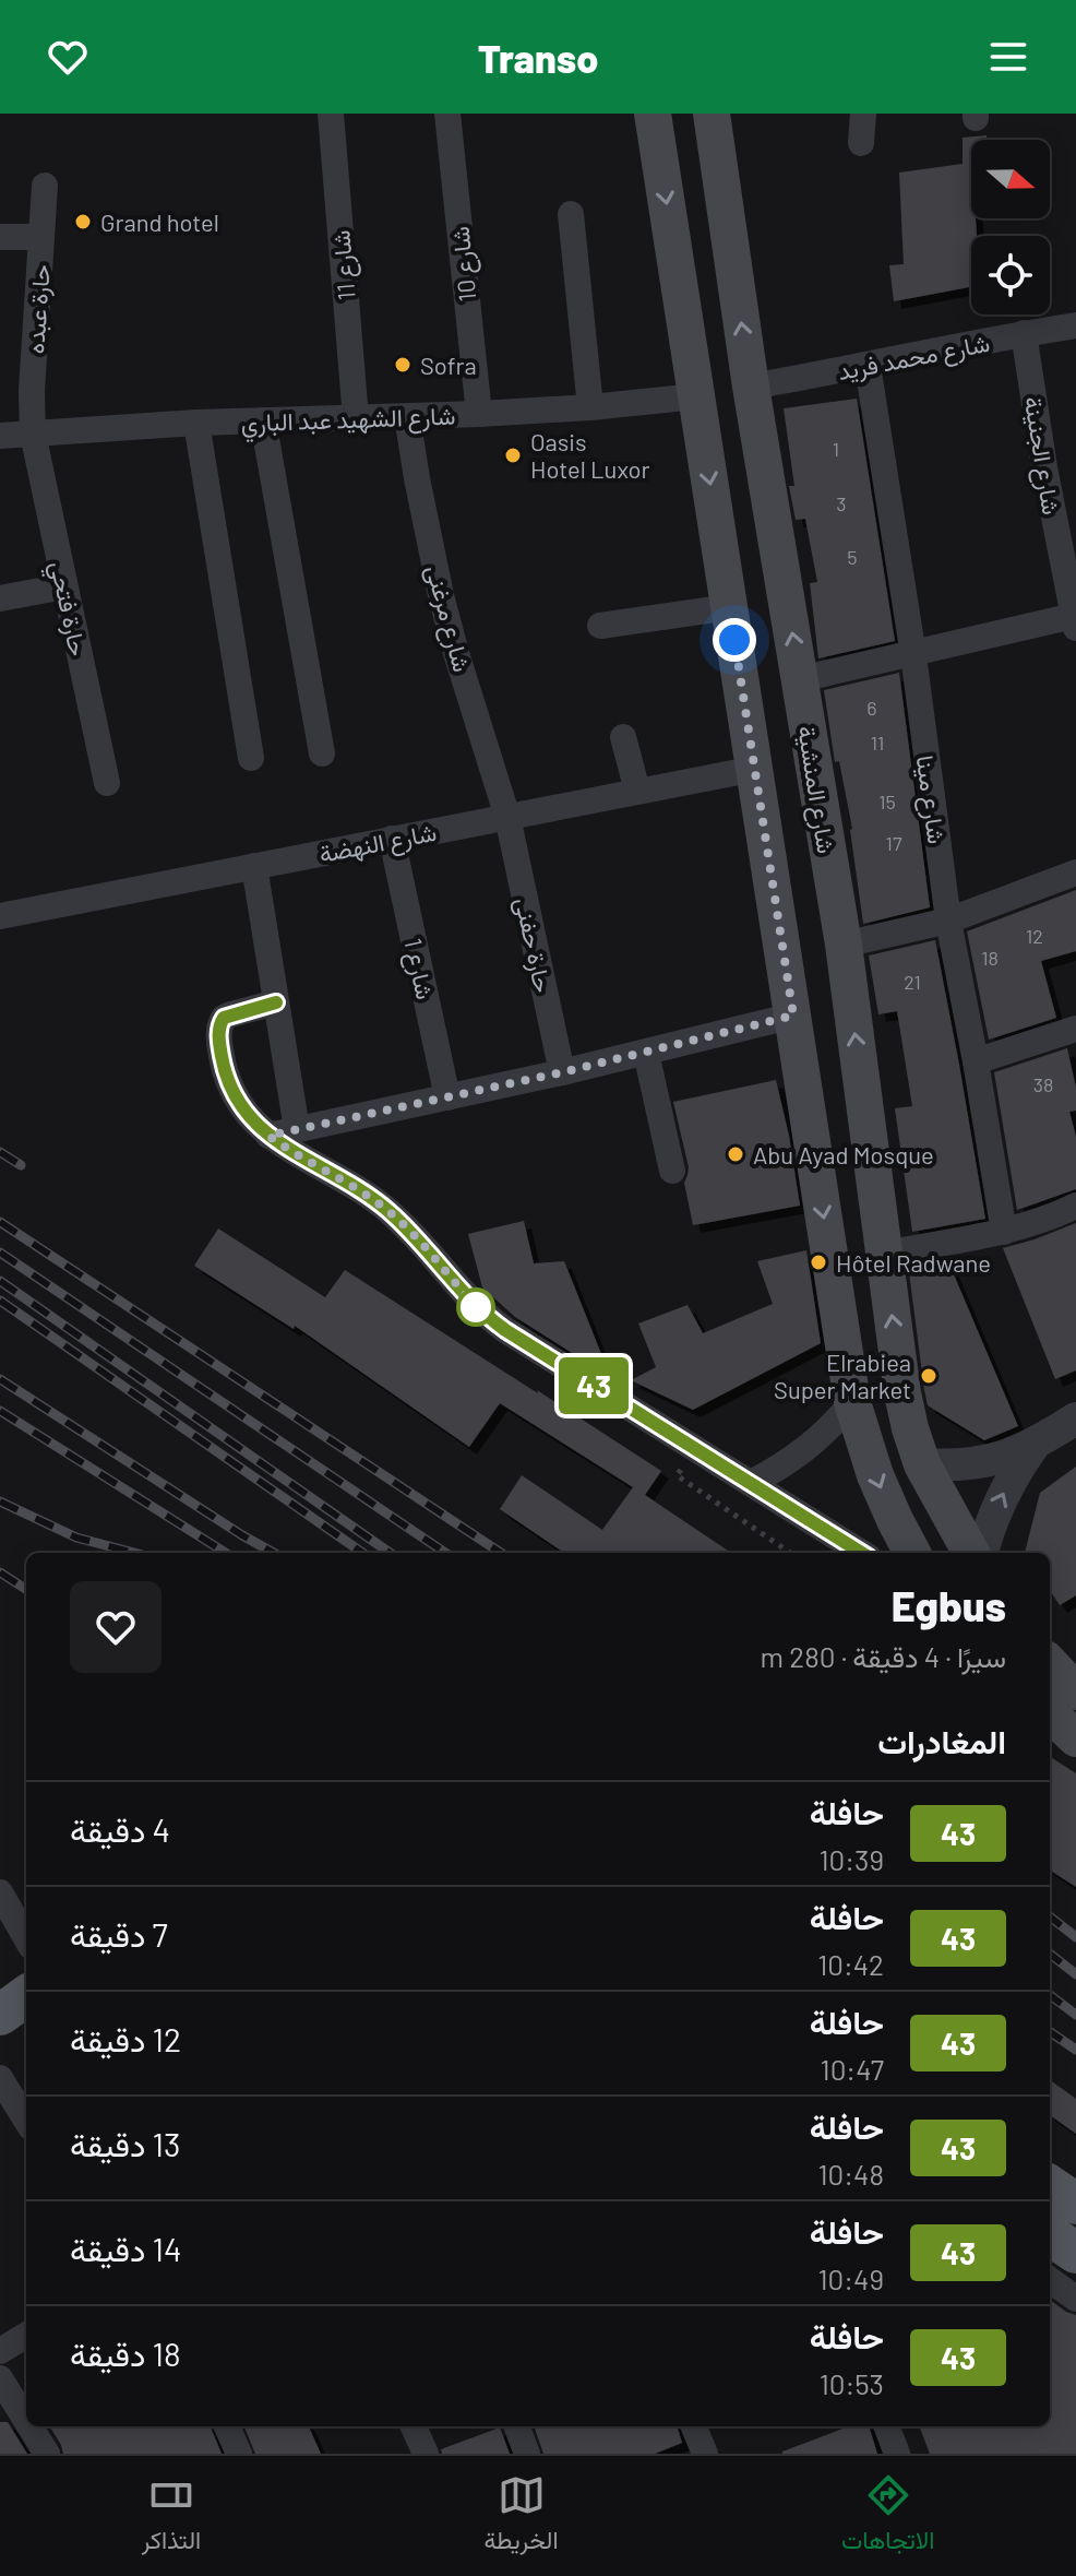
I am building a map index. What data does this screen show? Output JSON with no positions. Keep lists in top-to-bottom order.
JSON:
{
  "streets": {
    "main road": ["شارع المنشية"],
    "street": [
      "شارع 10",
      "شارع 11",
      "حارة عبده",
      "شارع محمد فريد",
      "شارع الشهيد عبد الباري",
      "شارع الجنينة",
      "حارة فتحي",
      "شارع مرغنى",
      "شارع مينا",
      "شارع النهضة",
      "حارة حفنى",
      "شارع 1"
    ]
  },
  "crossings": [
    ["شارع 10", "شارع الشهيد عبد الباري"],
    ["شارع 11", "شارع الشهيد عبد الباري"],
    ["حارة عبده", "شارع الشهيد عبد الباري"],
    ["حارة عبده", "حارة فتحي"],
    ["شارع محمد فريد", "شارع الجنينة"],
    ["شارع محمد فريد", "شارع المنشية"],
    ["شارع محمد فريد", "شارع مينا"],
    ["شارع الشهيد عبد الباري", "حارة فتحي"],
    ["شارع الشهيد عبد الباري", "شارع مرغنى"],
    ["شارع مرغنى", "شارع النهضة"],
    ["شارع مرغنى", "حارة حفنى"],
    ["شارع النهضة", "حارة حفنى"],
    ["شارع النهضة", "شارع 1"]
  ],
  "places": [
    "Grand hotel",
    "Sofra",
    "Oasis Hotel Luxor",
    "Abu Ayad Mosque",
    "Hôtel Radwane",
    "Elrabiea Super Market"
  ],
  "lines": ["bus line 43"],
  "house_numbers": [
    "1",
    "3",
    "5",
    "6",
    "11",
    "15",
    "17",
    "12",
    "18",
    "21",
    "38"
  ],
  "north": "right",
  "page": {
    "header": "Transo",
    "on_map": "43",
    "heading": [
      ["Egbus", "سيرًا · 4 دقيقة · 280 m"],
      "المغادرات"
    ],
    "list": [
      {
        "mark": "43",
        "name": "حافلة",
        "note": "10:39",
        "value": "4 دقيقة"
      },
      {
        "mark": "43",
        "name": "حافلة",
        "note": "10:42",
        "value": "7 دقيقة"
      },
      {
        "mark": "43",
        "name": "حافلة",
        "note": "10:47",
        "value": "12 دقيقة"
      },
      {
        "mark": "43",
        "name": "حافلة",
        "note": "10:48",
        "value": "13 دقيقة"
      },
      {
        "mark": "43",
        "name": "حافلة",
        "note": "10:49",
        "value": "14 دقيقة"
      },
      {
        "mark": "43",
        "name": "حافلة",
        "note": "10:53",
        "value": "18 دقيقة"
      }
    ],
    "tabs": ["الاتجاهات", "الخريطة", "التذاكر"]
  }
}
